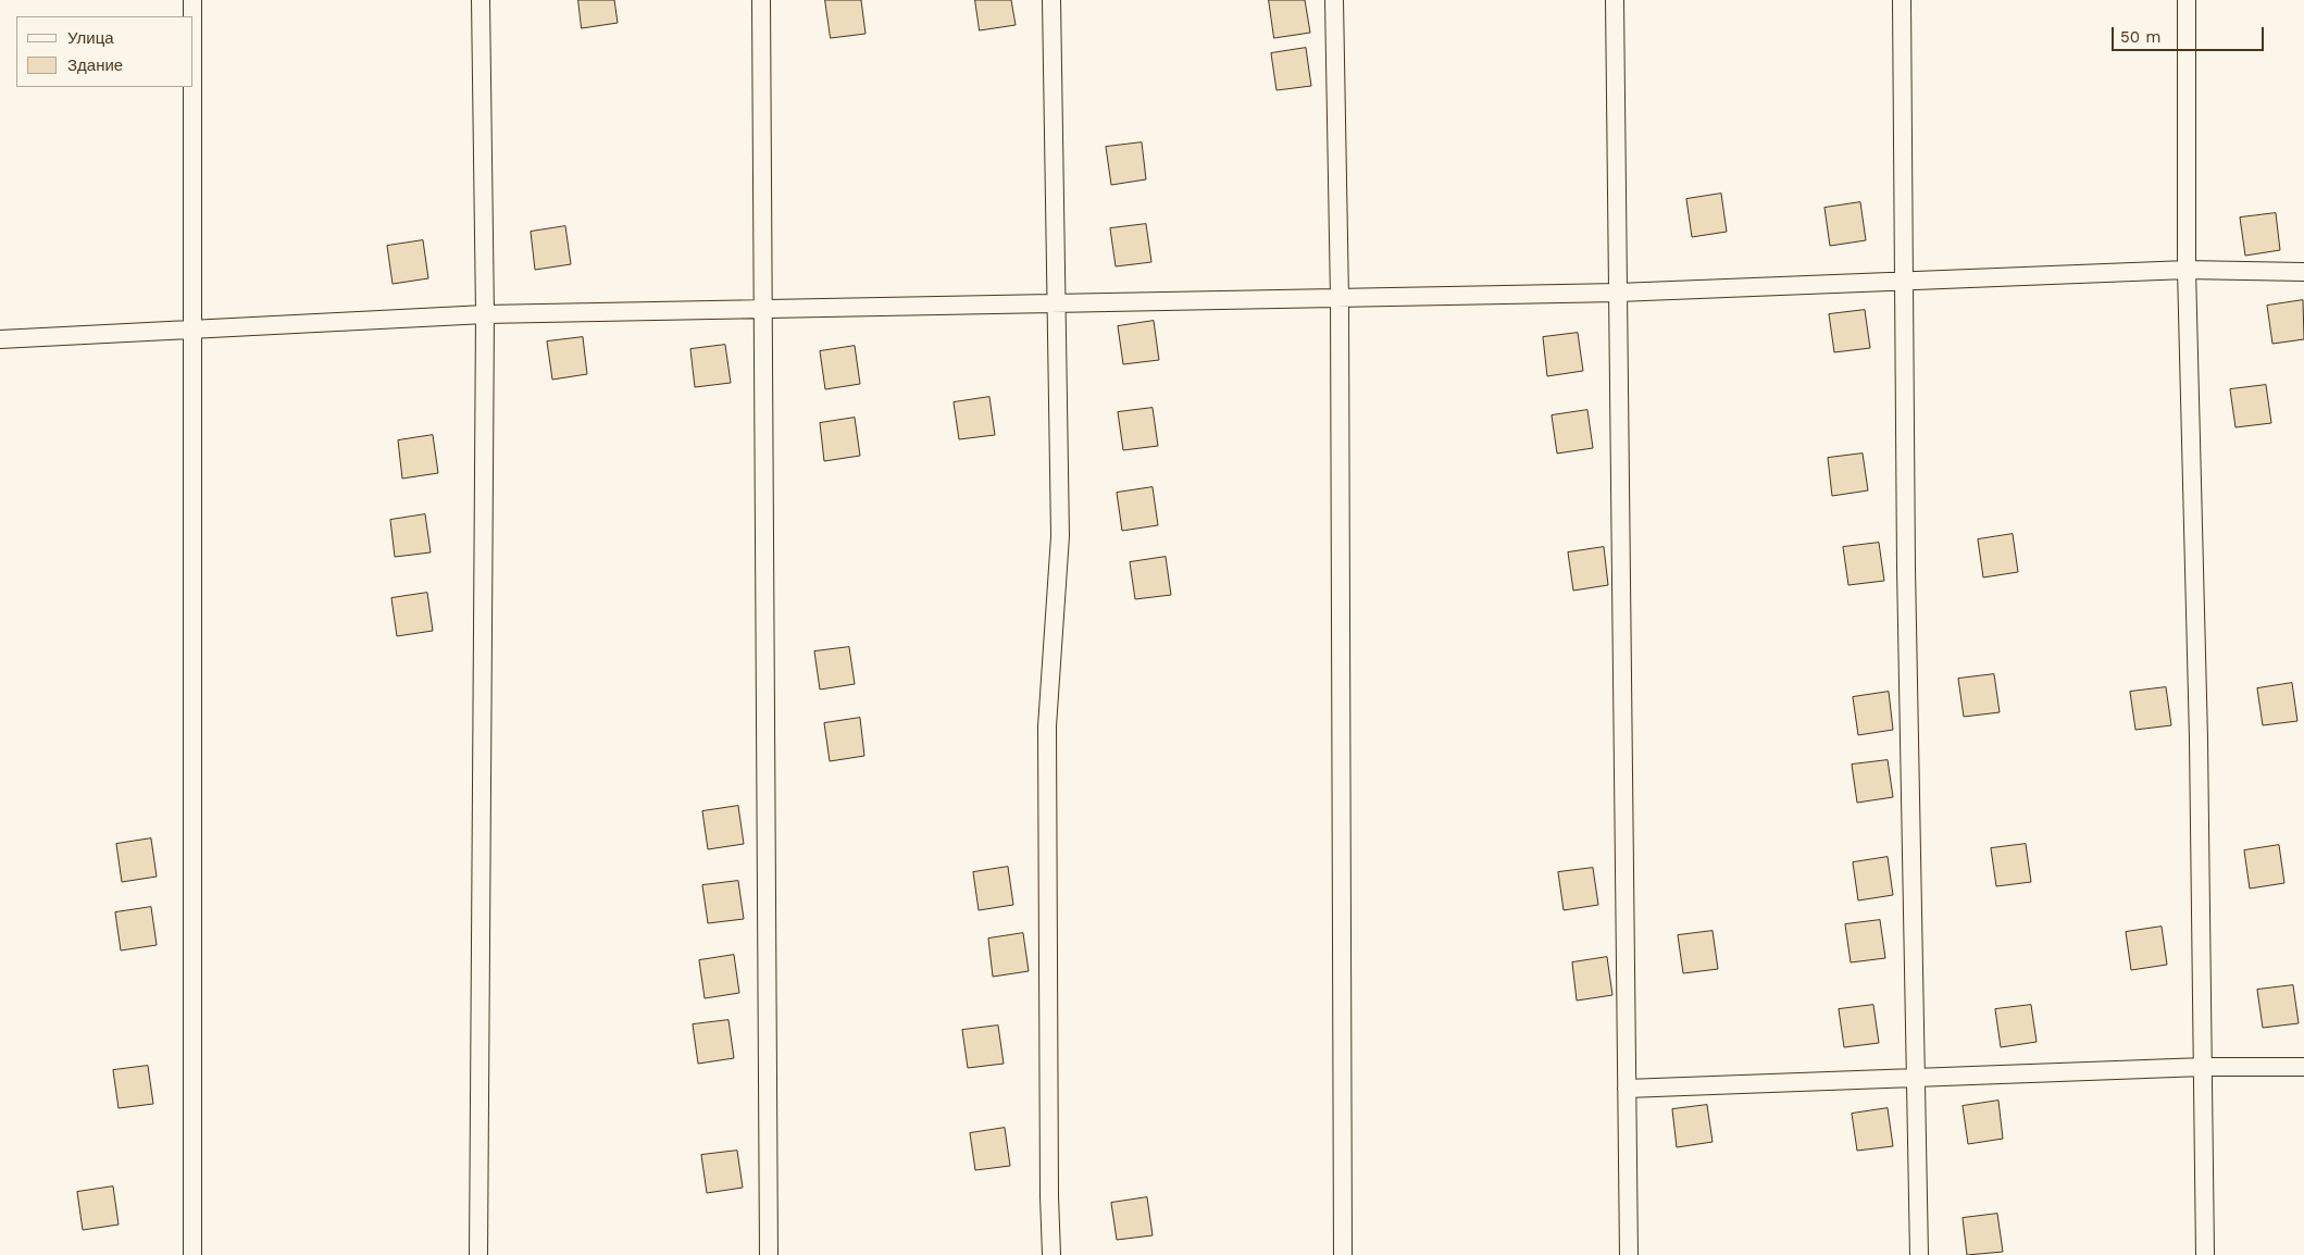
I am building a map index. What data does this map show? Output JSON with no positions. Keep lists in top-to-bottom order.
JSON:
{
  "legend": ["Улица", "Здание"],
  "scale_bar": "50 m"
}
